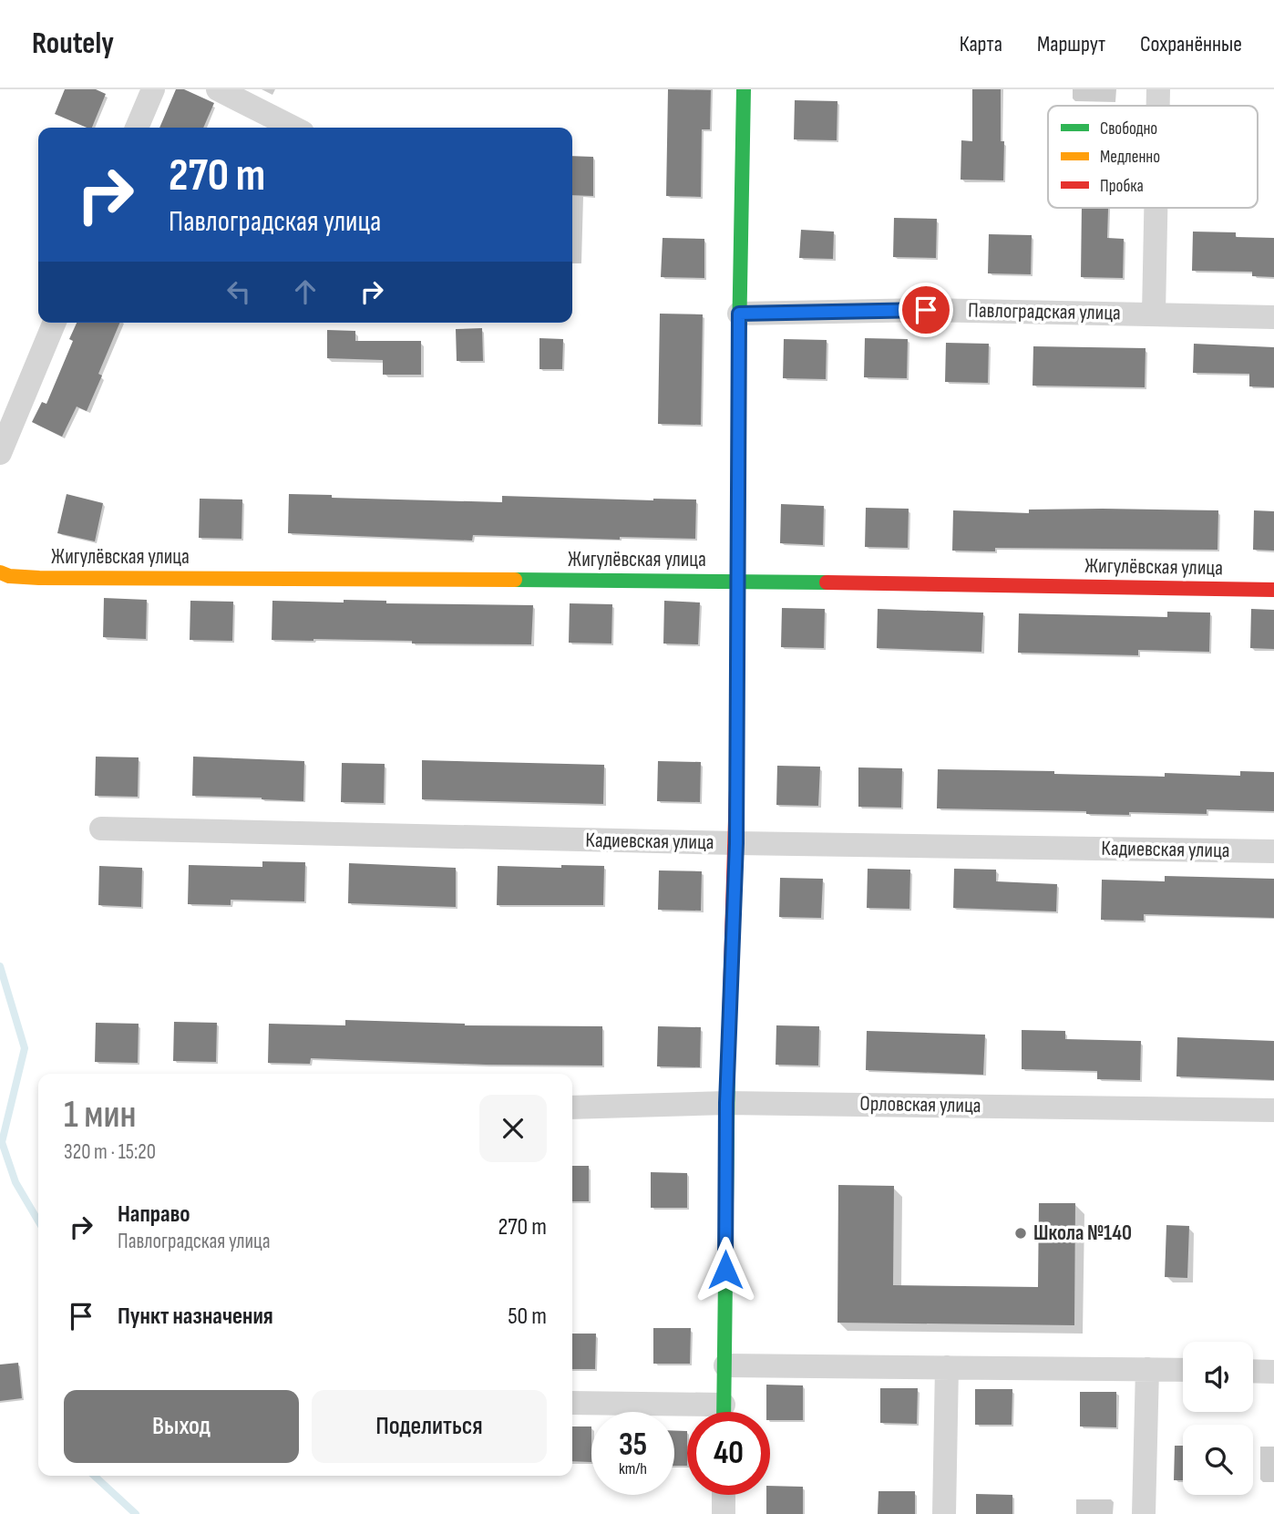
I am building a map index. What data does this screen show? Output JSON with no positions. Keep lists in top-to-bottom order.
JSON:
{
  "streets": {
    "street": [
      "Павлоградская улица",
      "Жигулёвская улица",
      "Кадиевская улица",
      "Орловская улица"
    ]
  },
  "places": ["Школа №140"],
  "legend": ["Свободно", "Медленно", "Пробка"],
  "page": {
    "header": "Routely",
    "nav": ["Карта", "Маршрут", "Сохранённые"],
    "turn": ["270 m", "Павлоградская улица"],
    "heading": ["1 мин", "320 m · 15:20"],
    "list": [
      {
        "name": "Направо",
        "note": "Павлоградская улица",
        "value": "270 m"
      },
      {
        "name": "Пункт назначения",
        "value": "50 m"
      }
    ],
    "buttons": ["Выход", "Поделиться"],
    "speed": "35 km/h",
    "limit": "40"
  }
}
